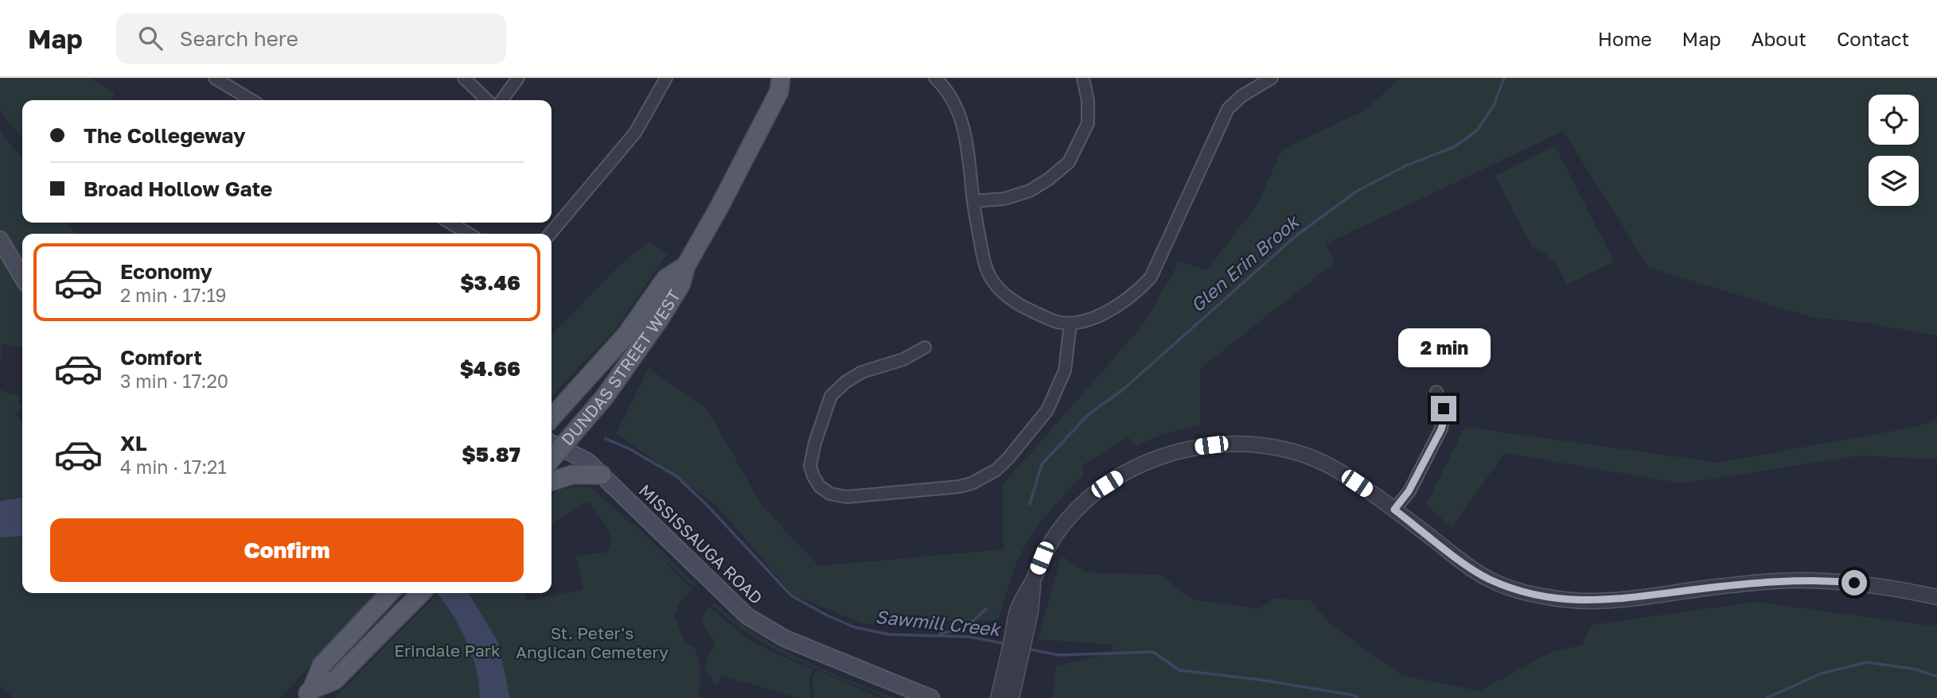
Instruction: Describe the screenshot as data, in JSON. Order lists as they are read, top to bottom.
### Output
{
  "streets": {
    "main road": ["DUNDAS STREET WEST", "MISSISSAUGA ROAD"]
  },
  "crossings": [
    ["DUNDAS STREET WEST", "MISSISSAUGA ROAD"]
  ],
  "water": ["Glen Erin Brook", "Sawmill Creek"],
  "parks": ["St. Peter's Anglican Cemetery", "Erindale Park"],
  "page": {
    "header": "Map",
    "search": "Search here",
    "nav": [
      "Home",
      "Map",
      "About",
      "Contact"
    ],
    "banner": ["The Collegeway", "Broad Hollow Gate"],
    "list": [
      {
        "name": "Economy",
        "note": "2 min · 17:19",
        "value": "$3.46"
      },
      {
        "name": "Comfort",
        "note": "3 min · 17:20",
        "value": "$4.66"
      },
      {
        "name": "XL",
        "note": "4 min · 17:21",
        "value": "$5.87"
      }
    ],
    "bubble": "2 min",
    "buttons": "Confirm"
  }
}
